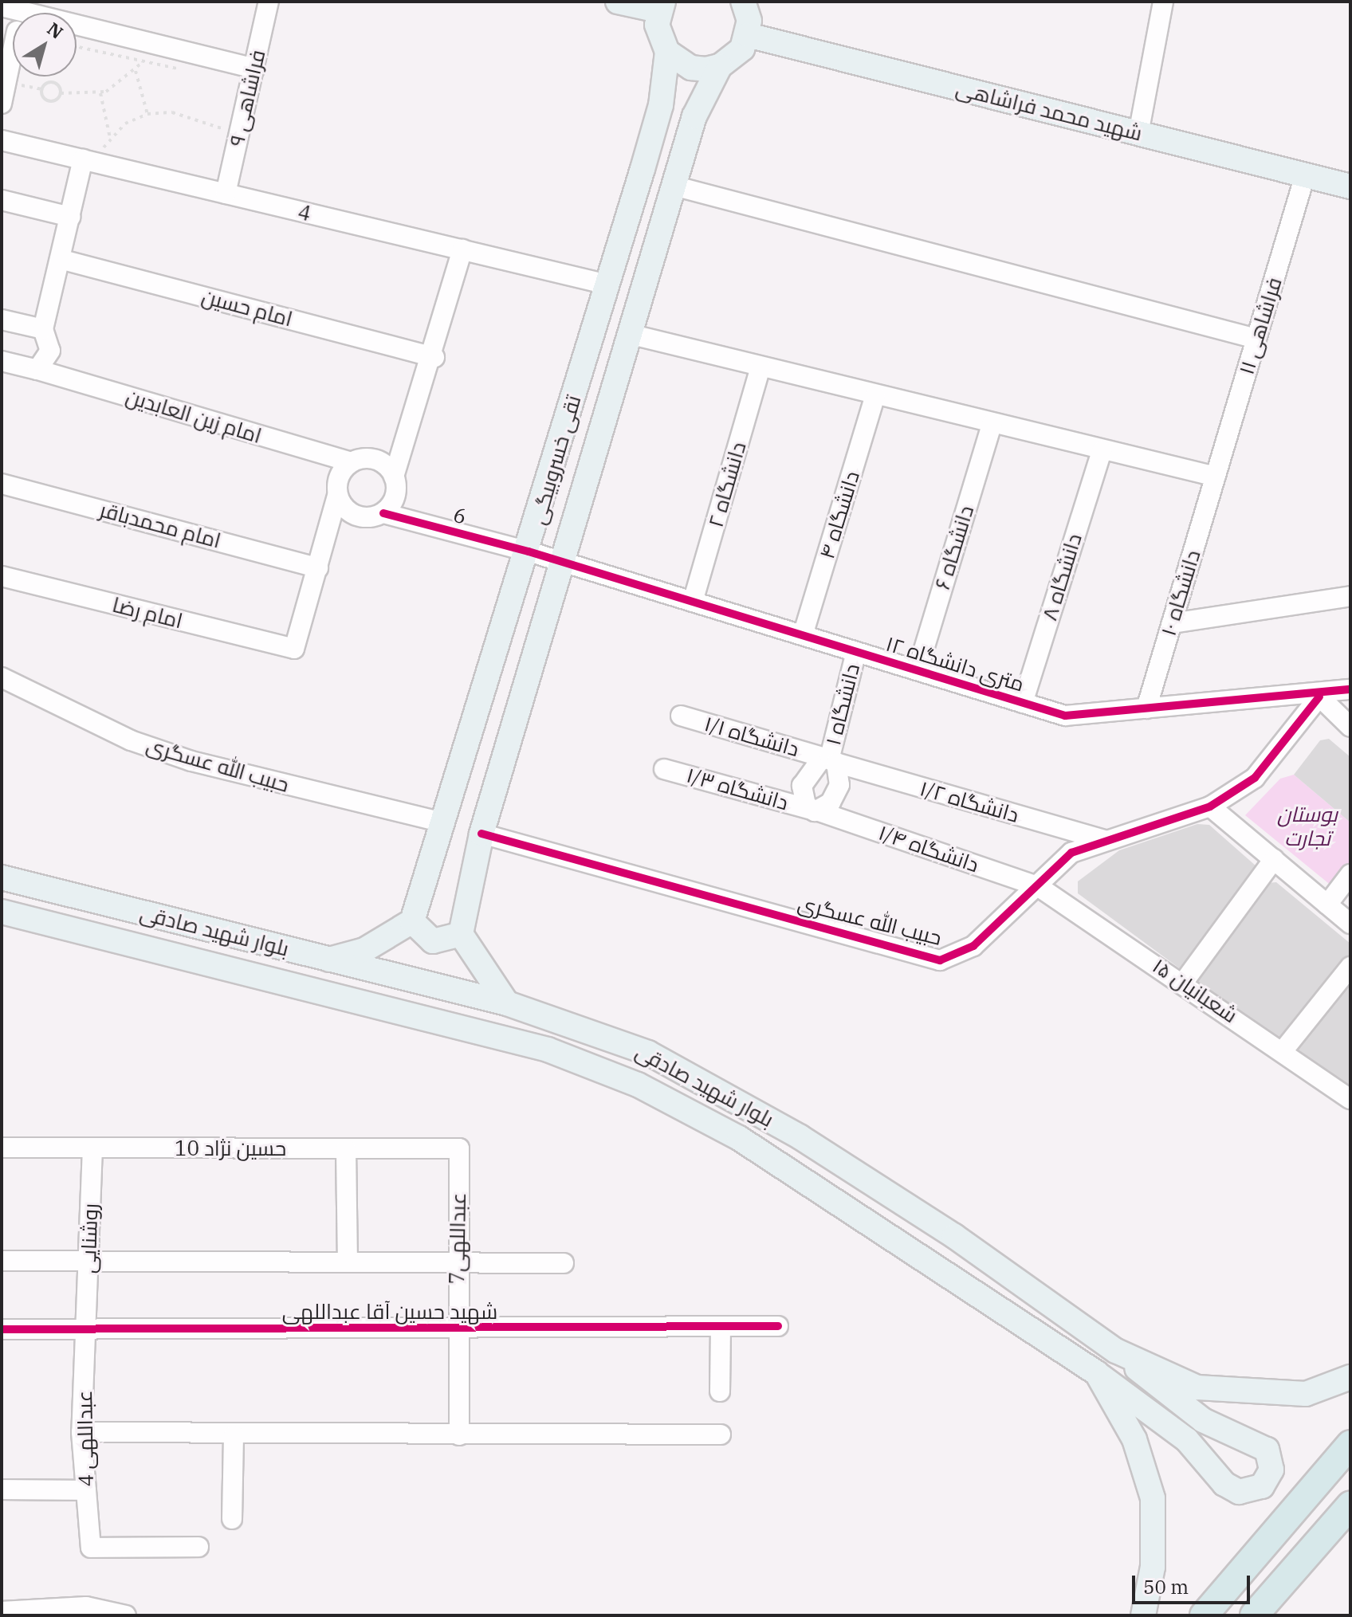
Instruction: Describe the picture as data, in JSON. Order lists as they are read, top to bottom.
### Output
{
  "streets": {
    "main road": ["شهید محمد فراشاهی", "تقی خسروبیگی", "بلوار شهید صادقی"],
    "street": [
      "فراشاهی ۹",
      "4",
      "امام حسین",
      "فراشاهی ۱۱",
      "امام زین العابدین",
      "دانشگاه ۲",
      "دانشگاه ۴",
      "6",
      "امام محمدباقر",
      "دانشگاه ۶",
      "دانشگاه ۸",
      "دانشگاه ۱۰",
      "امام رضا",
      "۱۲ متری دانشگاه",
      "دانشگاه ۱",
      "دانشگاه ۱/۱",
      "حبیب الله عسگری",
      "دانشگاه ۱/۳",
      "دانشگاه ۱/۲",
      "دانشگاه ۱/۴",
      "شعبانیان ۱۵",
      "حسین نژاد 10",
      "روشنایی",
      "عبداللهی7",
      "شهید حسین آقا عبداللهی",
      "عبداللهی 4"
    ]
  },
  "crossings": [
    ["فراشاهی ۹", "4"],
    ["شهید محمد فراشاهی", "فراشاهی ۱۱"],
    ["4", "تقی خسروبیگی"],
    ["فراشاهی ۱۱", "دانشگاه ۱۰"],
    ["امام زین العابدین", "6"],
    ["تقی خسروبیگی", "6"],
    ["تقی خسروبیگی", "۱۲ متری دانشگاه"],
    ["تقی خسروبیگی", "حبیب الله عسگری"],
    ["دانشگاه ۲", "۱۲ متری دانشگاه"],
    ["دانشگاه ۴", "۱۲ متری دانشگاه"],
    ["6", "۱۲ متری دانشگاه"],
    ["امام محمدباقر", "امام رضا"],
    ["دانشگاه ۶", "۱۲ متری دانشگاه"],
    ["دانشگاه ۸", "۱۲ متری دانشگاه"],
    ["دانشگاه ۱۰", "۱۲ متری دانشگاه"],
    ["۱۲ متری دانشگاه", "دانشگاه ۱"],
    ["۱۲ متری دانشگاه", "حبیب الله عسگری"],
    ["دانشگاه ۱", "دانشگاه ۱/۱"],
    ["دانشگاه ۱", "دانشگاه ۱/۲"],
    ["دانشگاه ۱/۱", "دانشگاه ۱/۲"],
    ["حبیب الله عسگری", "دانشگاه ۱/۲"],
    ["حبیب الله عسگری", "دانشگاه ۱/۴"],
    ["حبیب الله عسگری", "شعبانیان ۱۵"],
    ["دانشگاه ۱/۳", "دانشگاه ۱/۴"],
    ["دانشگاه ۱/۴", "شعبانیان ۱۵"],
    ["حسین نژاد 10", "روشنایی"],
    ["حسین نژاد 10", "عبداللهی7"],
    ["روشنایی", "شهید حسین آقا عبداللهی"],
    ["روشنایی", "عبداللهی 4"],
    ["عبداللهی7", "شهید حسین آقا عبداللهی"],
    ["شهید حسین آقا عبداللهی", "عبداللهی 4"]
  ],
  "parks": ["بوستان تجارت"],
  "scale_bar": "50 m",
  "north": "top right"
}
